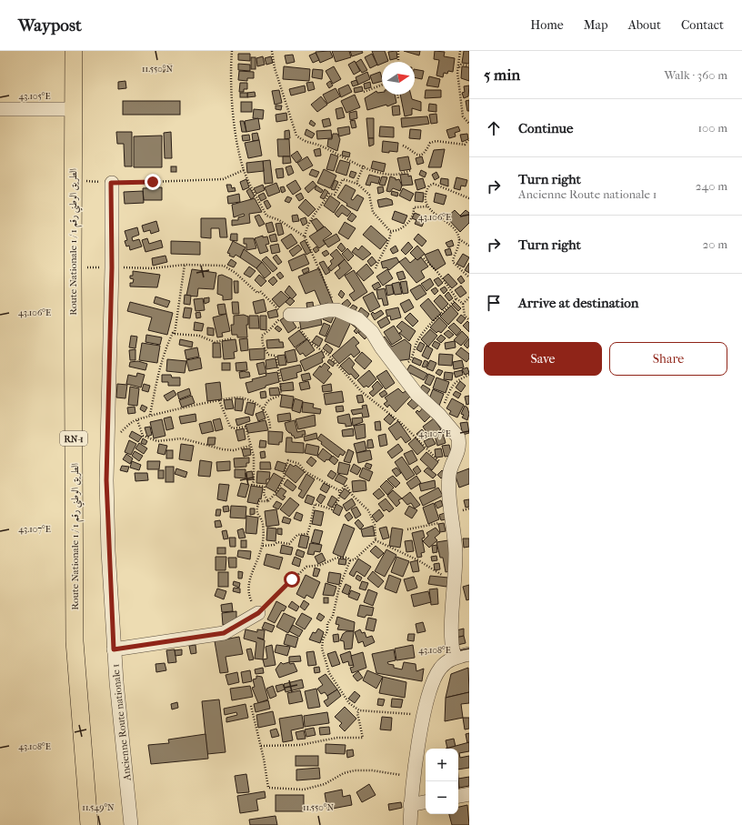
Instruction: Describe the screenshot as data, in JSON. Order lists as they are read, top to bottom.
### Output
{
  "streets": {
    "main road": ["Route Nationale 1 / الطريق الوطني رقم 1", "RN-1"],
    "street": ["Ancienne Route nationale 1"]
  },
  "north": "right",
  "page": {
    "header": "Waypost",
    "nav": [
      "Home",
      "Map",
      "About",
      "Contact"
    ],
    "heading": ["5 min", "Walk · 360 m"],
    "list": [
      ["Continue", "100 m"],
      ["Turn right", "Ancienne Route nationale 1", "240 m"],
      ["Turn right", "20 m"],
      "Arrive at destination"
    ],
    "buttons": ["Save", "Share"],
    "map_buttons": ["+", "−"]
  },
  "coordinates": [
    "11.550°N",
    "43.105°E",
    "43.106°E",
    "43.107°E",
    "43.108°E",
    "11.549°N"
  ]
}
